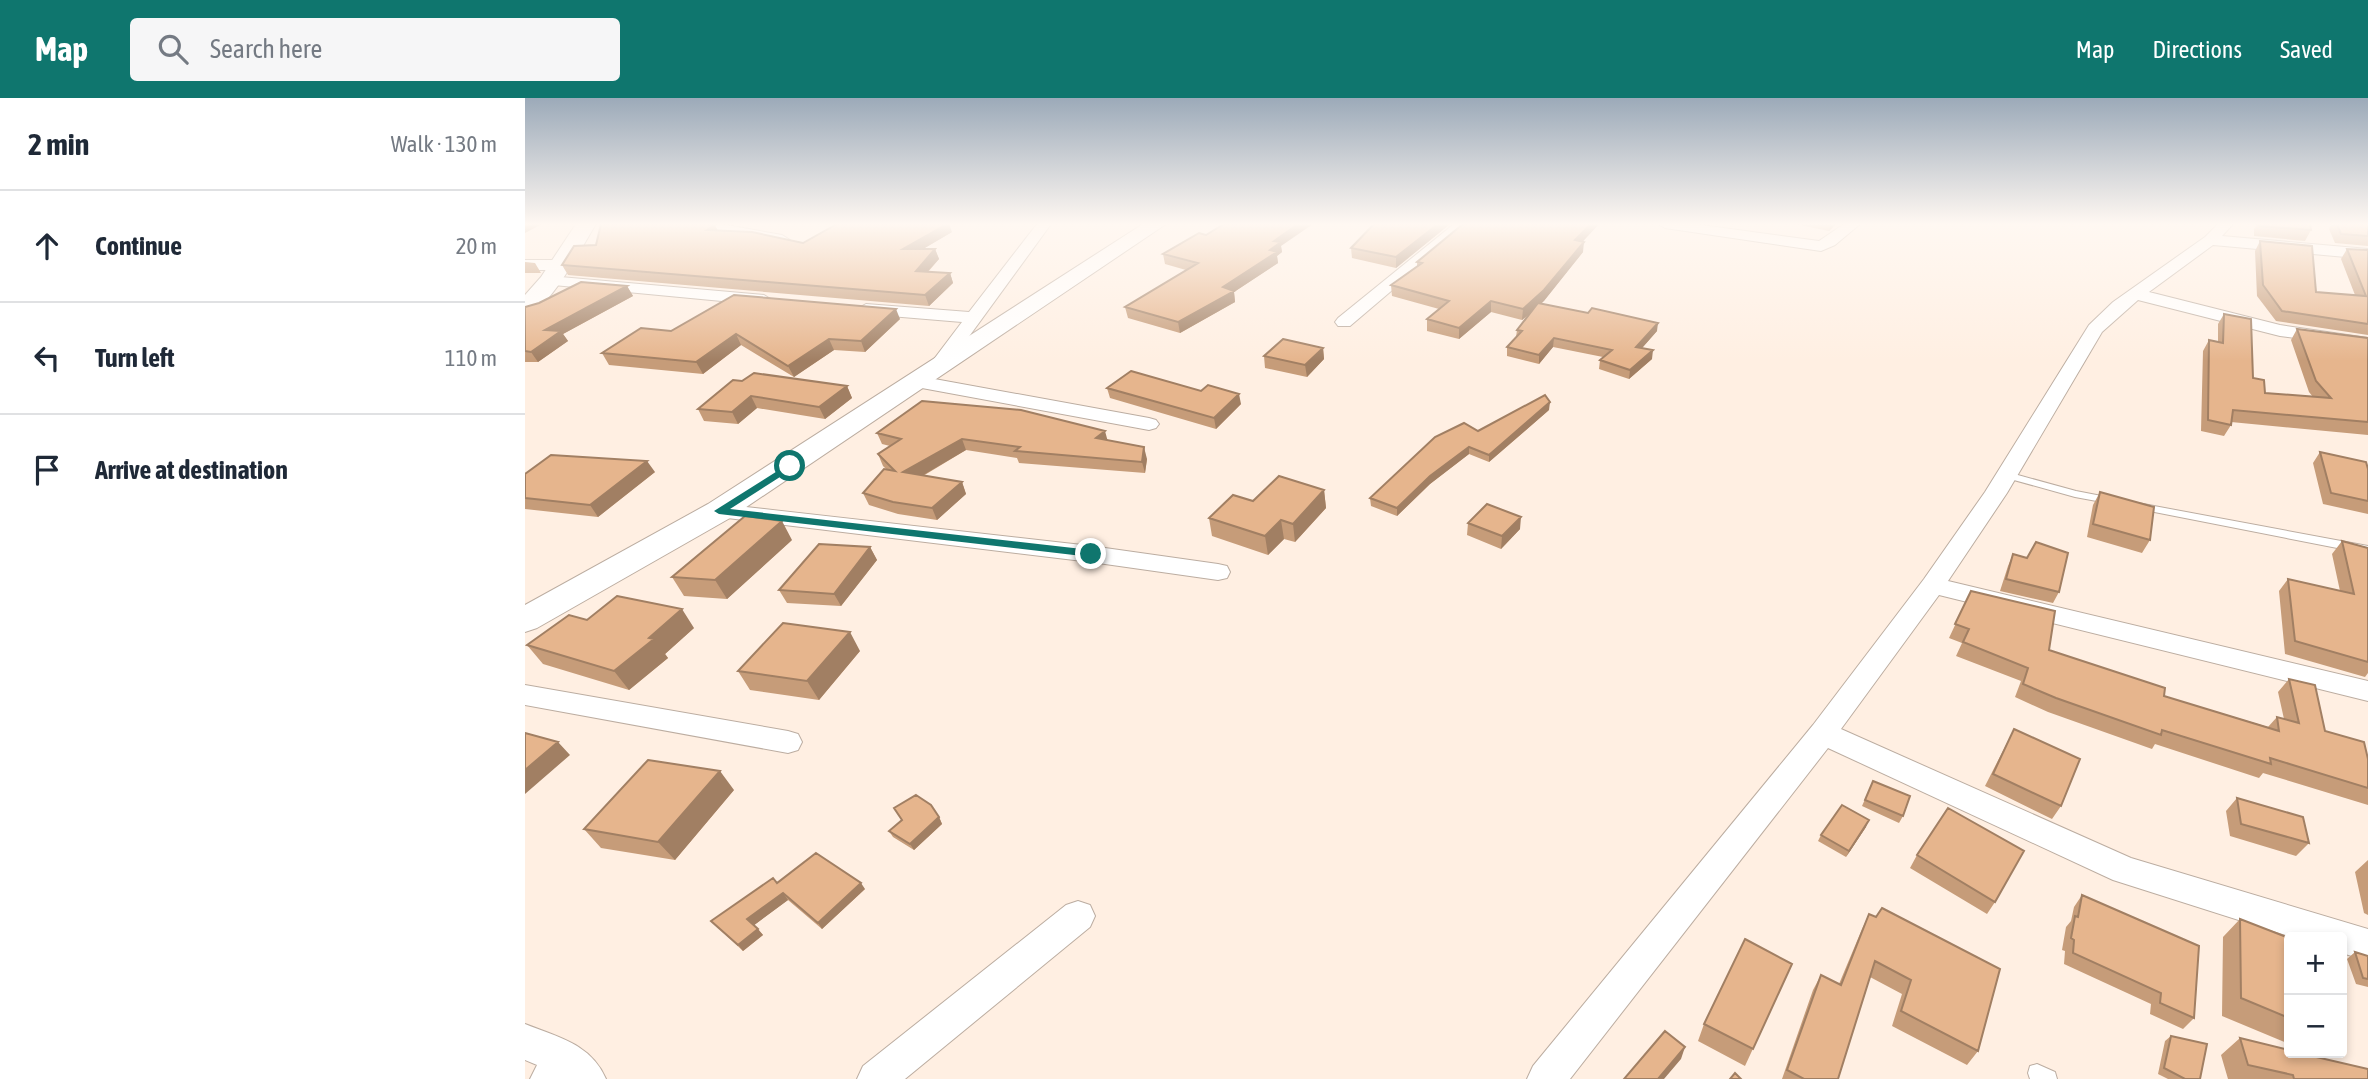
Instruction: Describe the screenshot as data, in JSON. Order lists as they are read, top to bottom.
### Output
{
  "page": {
    "header": "Map",
    "search": "Search here",
    "nav": ["Map", "Directions", "Saved"],
    "heading": ["2 min", "Walk · 130 m"],
    "list": [
      ["Continue", "20 m"],
      ["Turn left", "110 m"],
      "Arrive at destination"
    ],
    "map_buttons": ["+", "−"]
  }
}
